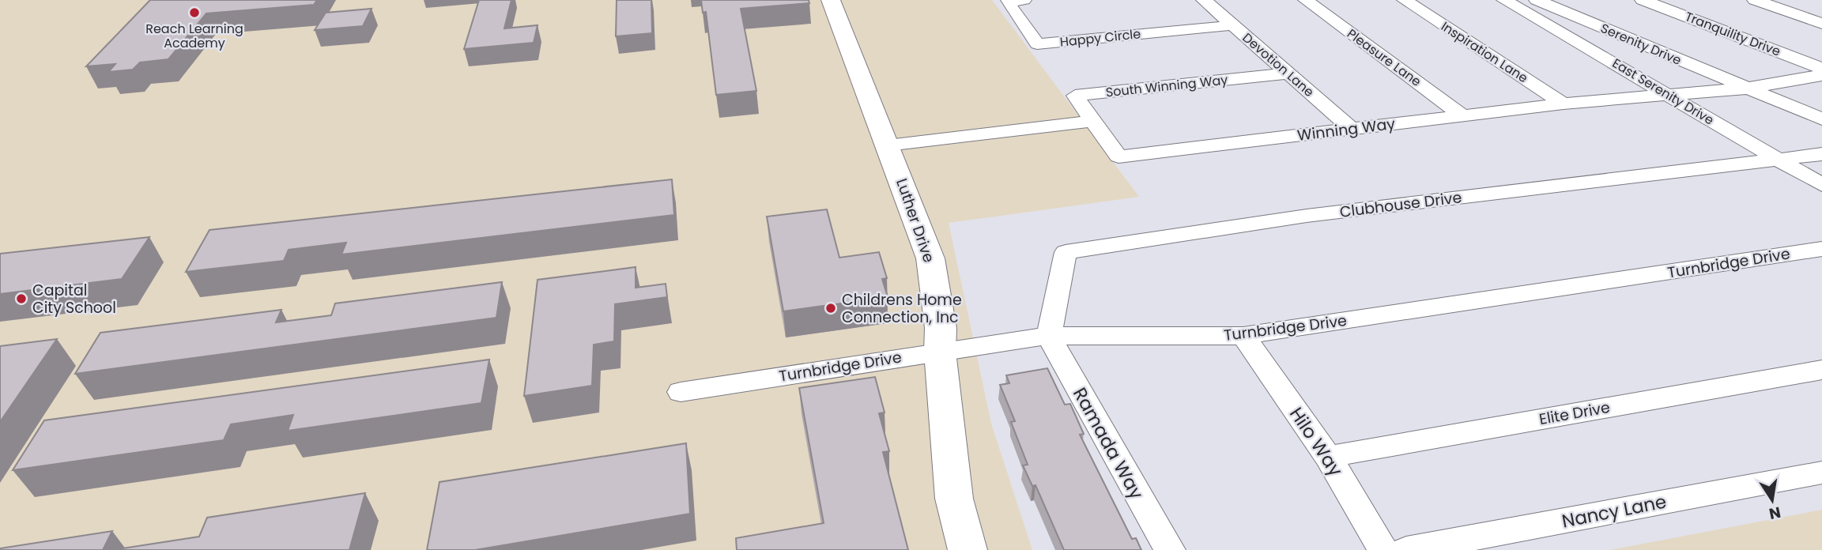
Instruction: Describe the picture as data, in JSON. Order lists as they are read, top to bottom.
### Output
{
  "streets": {
    "street": [
      "Tranquility Drive",
      "Happy Circle",
      "Serenity Drive",
      "Inspiration Lane",
      "Pleasure Lane",
      "Devotion Lane",
      "South Winning Way",
      "East Serenity Drive",
      "Winning Way",
      "Clubhouse Drive",
      "Luther Drive",
      "Turnbridge Drive",
      "Elite Drive",
      "Hilo Way",
      "Ramada Way",
      "Nancy Lane"
    ]
  },
  "crossings": [
    ["Happy Circle", "Devotion Lane"],
    ["Serenity Drive", "Winning Way"],
    ["Inspiration Lane", "Winning Way"],
    ["Pleasure Lane", "Winning Way"],
    ["Devotion Lane", "South Winning Way"],
    ["Devotion Lane", "Winning Way"],
    ["South Winning Way", "Winning Way"],
    ["East Serenity Drive", "Winning Way"],
    ["East Serenity Drive", "Clubhouse Drive"],
    ["Clubhouse Drive", "Turnbridge Drive"],
    ["Clubhouse Drive", "Ramada Way"],
    ["Luther Drive", "Turnbridge Drive"],
    ["Turnbridge Drive", "Hilo Way"],
    ["Turnbridge Drive", "Ramada Way"],
    ["Elite Drive", "Hilo Way"]
  ],
  "places": ["Reach Learning Academy", "Capital City School", "Childrens Home Connection, Inc"],
  "north": "bottom"
}
